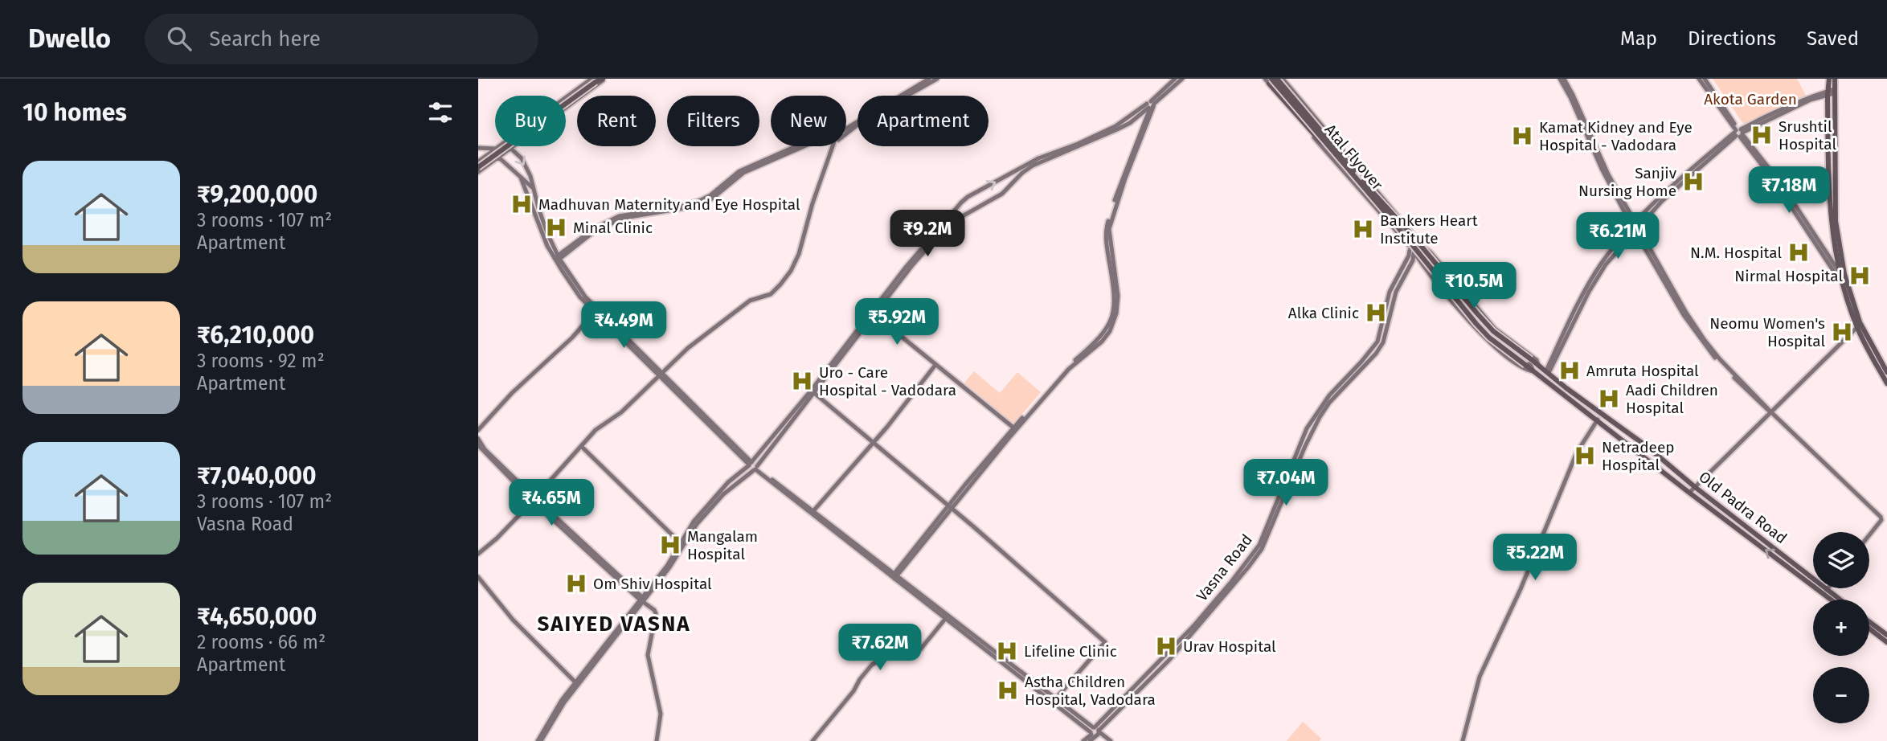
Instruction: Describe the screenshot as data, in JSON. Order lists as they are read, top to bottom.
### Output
{
  "streets": {
    "main road": ["Atal Flyover", "Old Padra Road"],
    "street": ["Vasna Road"]
  },
  "crossings": [
    ["Atal Flyover", "Old Padra Road"]
  ],
  "districts": ["SAIYED VASNA"],
  "parks": ["Akota Garden"],
  "places": {
    "hospital": [
      "Srushtil Hospital",
      "Kamat Kidney and Eye Hospital - Vadodara",
      "Sanjiv Nursing Home",
      "Madhuvan Maternity and Eye Hospital",
      "Minal Clinic",
      "Bankers Heart Institute",
      "N.M. Hospital",
      "Nirmal Hospital",
      "Alka Clinic",
      "Neomu Women's Hospital",
      "Amruta Hospital",
      "Uro - Care Hospital - Vadodara",
      "Aadi Children Hospital",
      "Netradeep Hospital",
      "Mangalam Hospital",
      "Om Shiv Hospital",
      "Urav Hospital",
      "Lifeline Clinic",
      "Astha Children Hospital, Vadodara"
    ]
  },
  "page": {
    "header": "Dwello",
    "search": "Search here",
    "nav": ["Map", "Directions", "Saved"],
    "heading": "10 homes",
    "chip": [
      "Buy",
      "Rent",
      "Filters",
      "New",
      "Apartment"
    ],
    "list": [
      {
        "name": "₹9,200,000",
        "note": "3 rooms · 107 m² · Apartment"
      },
      {
        "name": "₹6,210,000",
        "note": "3 rooms · 92 m² · Apartment"
      },
      {
        "name": "₹7,040,000",
        "note": "3 rooms · 107 m² · Vasna Road"
      },
      {
        "name": "₹4,650,000",
        "note": "2 rooms · 66 m² · Apartment"
      }
    ],
    "price": [
      "₹7.18M",
      "₹9.2M",
      "₹6.21M",
      "₹10.5M",
      "₹5.92M",
      "₹4.49M",
      "₹7.04M",
      "₹4.65M",
      "₹5.22M",
      "₹7.62M"
    ],
    "map_buttons": ["+", "−"]
  }
}
